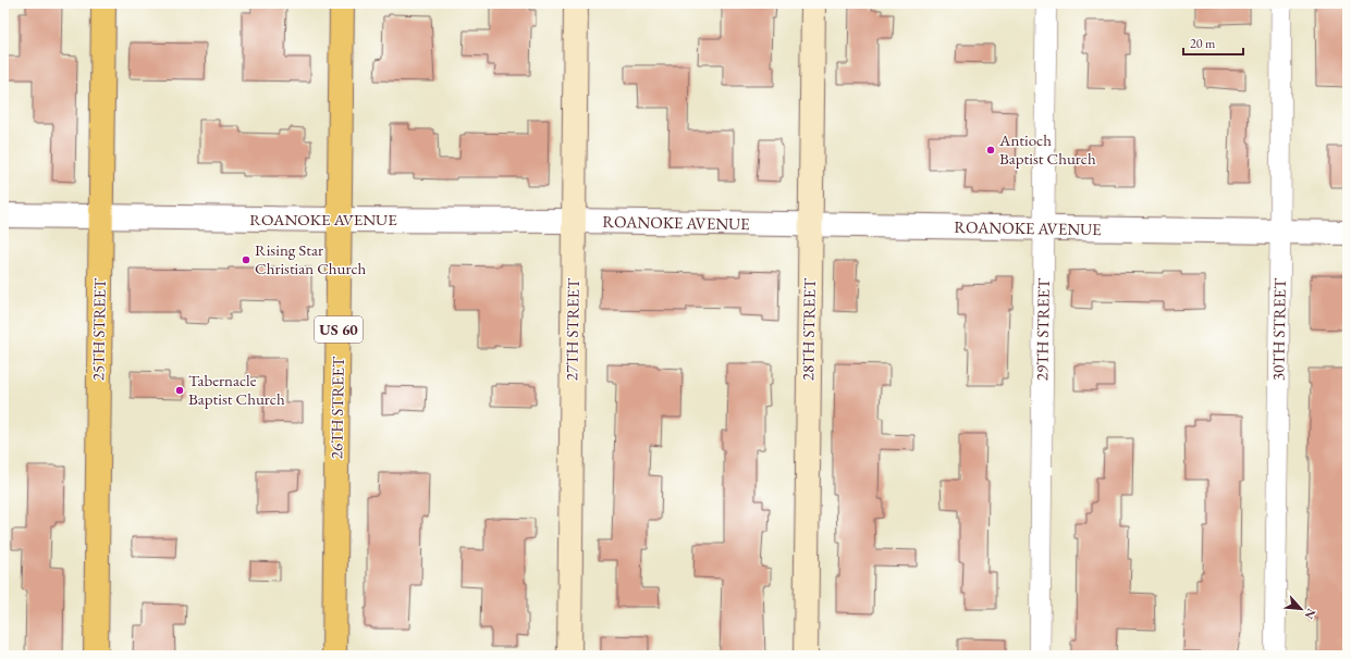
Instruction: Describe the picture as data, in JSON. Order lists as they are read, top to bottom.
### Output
{
  "streets": {
    "main road": [
      "25TH STREET",
      "US 60",
      "27TH STREET",
      "28TH STREET",
      "26TH STREET"
    ],
    "street": ["ROANOKE AVENUE", "29TH STREET", "30TH STREET"]
  },
  "crossings": [
    ["ROANOKE AVENUE", "25TH STREET"],
    ["ROANOKE AVENUE", "27TH STREET"],
    ["ROANOKE AVENUE", "28TH STREET"],
    ["ROANOKE AVENUE", "29TH STREET"],
    ["ROANOKE AVENUE", "30TH STREET"],
    ["ROANOKE AVENUE", "26TH STREET"]
  ],
  "places": ["Antioch Baptist Church", "Rising Star Christian Church", "Tabernacle Baptist Church"],
  "scale_bar": "20 m",
  "north": "bottom right"
}
